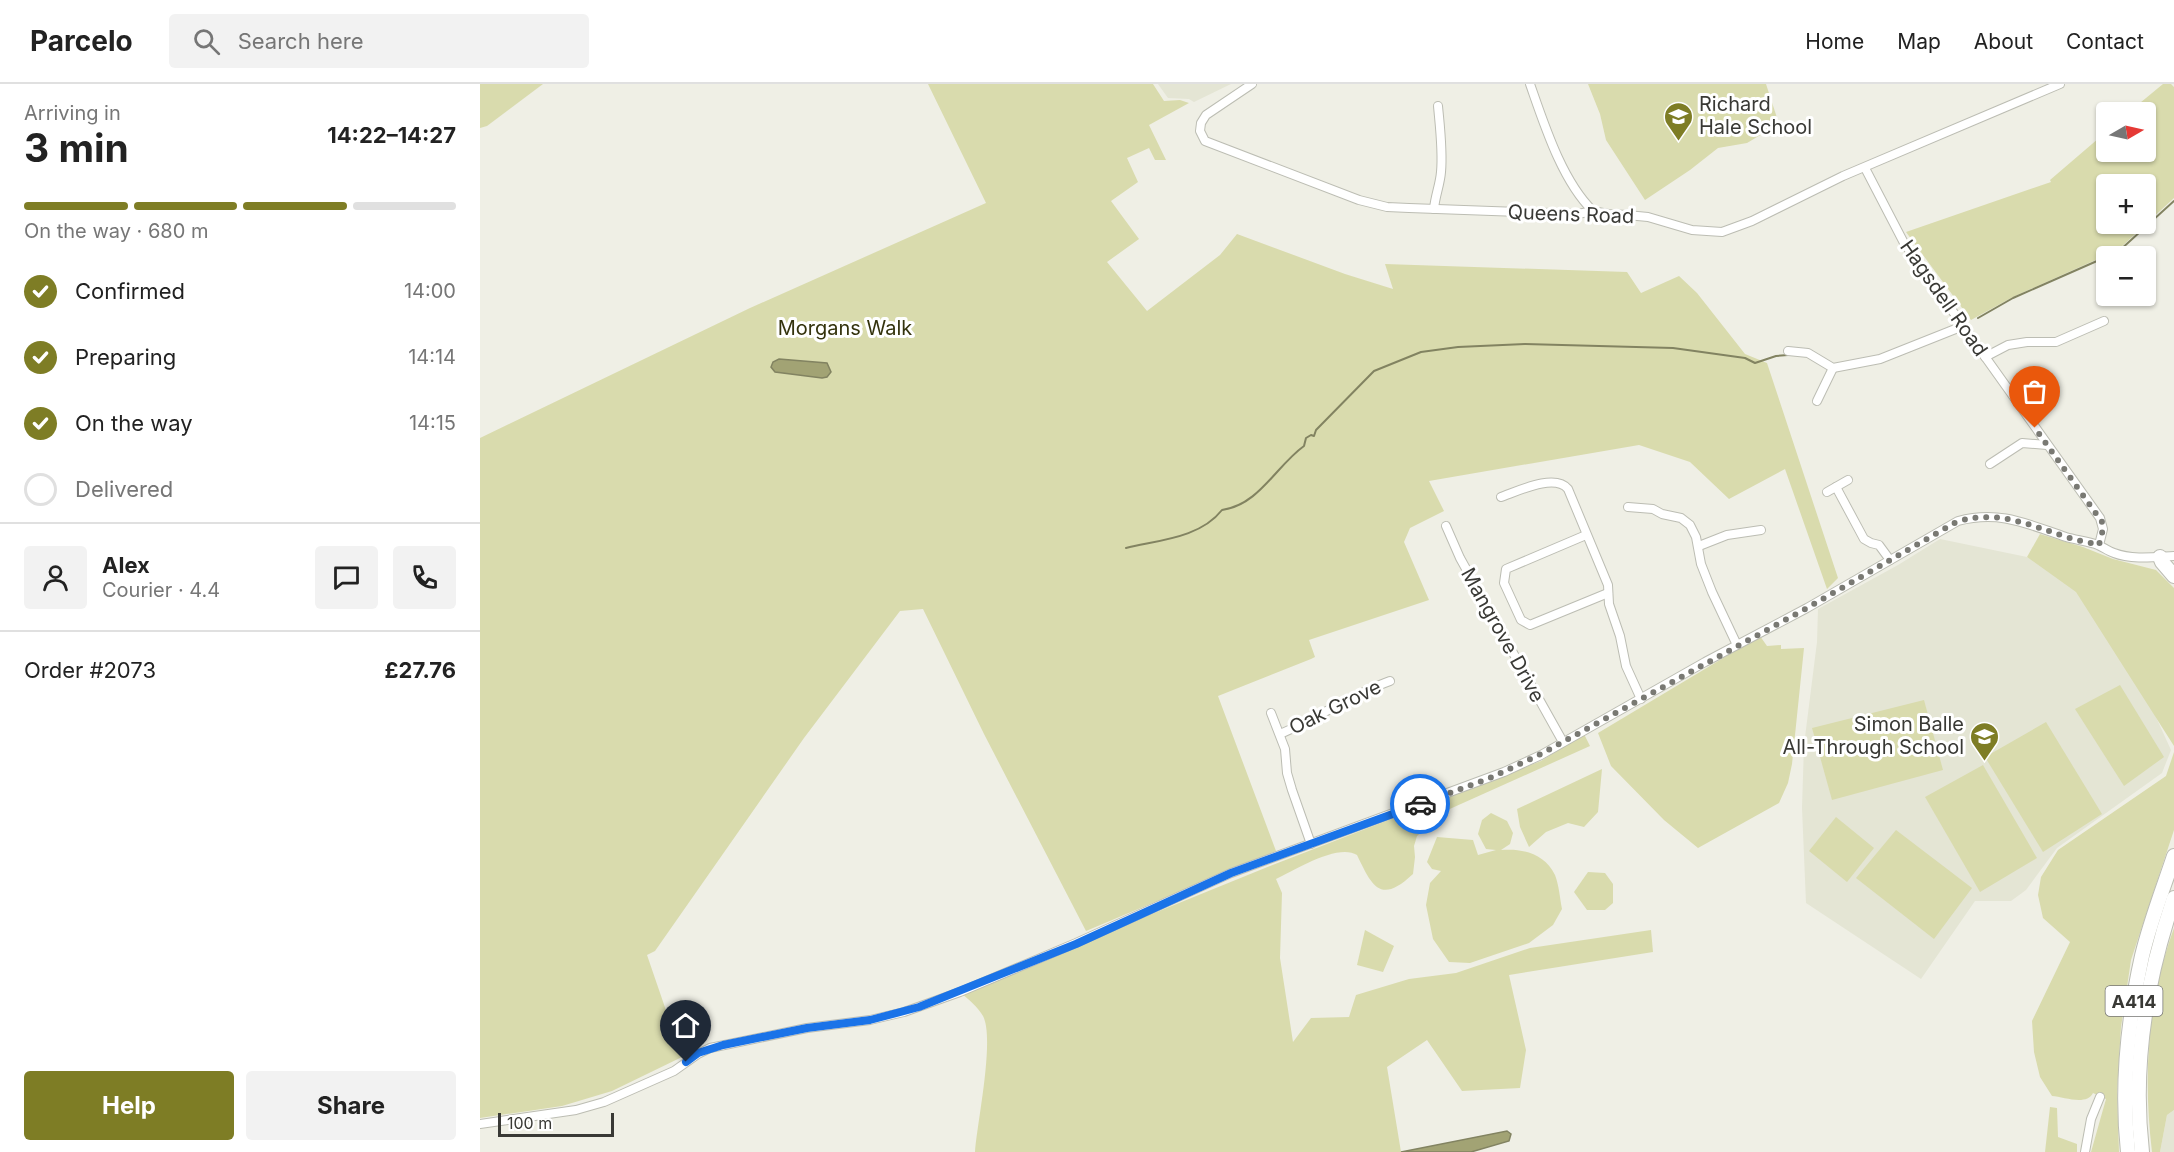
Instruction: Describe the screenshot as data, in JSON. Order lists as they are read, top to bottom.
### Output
{
  "streets": {
    "highway": ["A414"],
    "street": [
      "Queens Road",
      "Hagsdell Road",
      "Mangrove Drive",
      "Oak Grove"
    ]
  },
  "crossings": [
    ["Queens Road", "Hagsdell Road"]
  ],
  "parks": ["Morgans Walk"],
  "places": {
    "school or university": ["Richard Hale School", "Simon Balle All-Through School"]
  },
  "scale_bar": "100 m",
  "north": "right",
  "page": {
    "header": "Parcelo",
    "search": "Search here",
    "nav": [
      "Home",
      "Map",
      "About",
      "Contact"
    ],
    "heading": ["3 min", "Arriving in", "14:22–14:27"],
    "panel": [
      "Alex",
      "Courier · 4.4",
      "Order #2073",
      "£27.76"
    ],
    "map_buttons": ["+", "−"],
    "bar": "On the way · 680 m",
    "list": [
      ["Confirmed", "14:00"],
      ["Preparing", "14:14"],
      ["On the way", "14:15"],
      "Delivered"
    ],
    "buttons": ["Help", "Share"],
    "scale": "100 m"
  }
}
